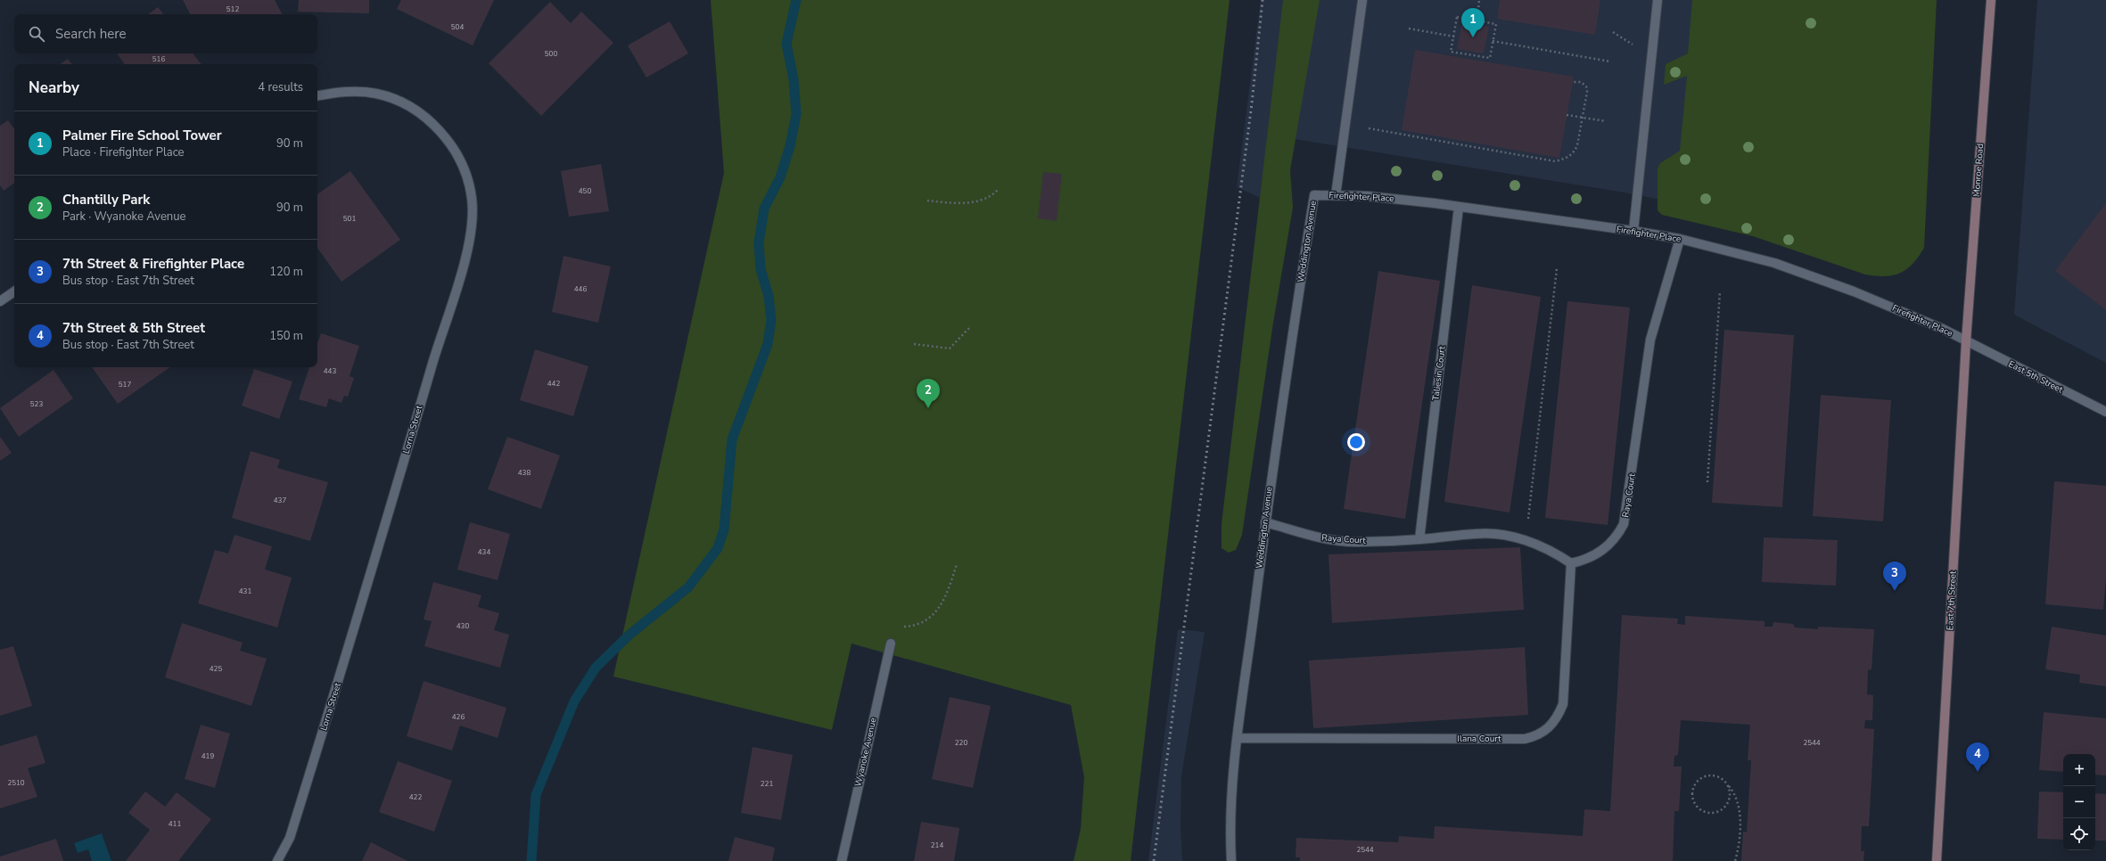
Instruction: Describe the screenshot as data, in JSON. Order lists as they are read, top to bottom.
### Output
{
  "streets": {
    "main road": ["Monroe Road", "East 7th Street"],
    "street": [
      "Firefighter Place",
      "Weddington Avenue",
      "Taliesin Court",
      "East 5th Street",
      "Lorna Street",
      "Raya Court",
      "Ilana Court",
      "Wyanoke Avenue"
    ]
  },
  "crossings": [
    ["Monroe Road", "Firefighter Place"],
    ["Monroe Road", "East 5th Street"],
    ["Monroe Road", "East 7th Street"],
    ["Firefighter Place", "Weddington Avenue"],
    ["Firefighter Place", "Taliesin Court"],
    ["Firefighter Place", "East 5th Street"],
    ["Firefighter Place", "Raya Court"],
    ["Firefighter Place", "East 7th Street"],
    ["Weddington Avenue", "Raya Court"],
    ["Weddington Avenue", "Ilana Court"],
    ["Taliesin Court", "Raya Court"],
    ["East 5th Street", "East 7th Street"],
    ["Raya Court", "Ilana Court"]
  ],
  "house_numbers": [
    "512",
    "504",
    "500",
    "516",
    "450",
    "501",
    "446",
    "443",
    "442",
    "517",
    "523",
    "438",
    "437",
    "434",
    "431",
    "430",
    "425",
    "426",
    "220",
    "2544",
    "419",
    "2510",
    "221",
    "422",
    "411",
    "214",
    "2544"
  ],
  "page": {
    "pins": [
      "1",
      "2",
      "3",
      "4"
    ],
    "search": "Search here",
    "heading": ["Nearby", "4 results"],
    "list": [
      {
        "mark": "1",
        "name": "Palmer Fire School Tower",
        "note": "Place · Firefighter Place",
        "value": "90 m"
      },
      {
        "mark": "2",
        "name": "Chantilly Park",
        "note": "Park · Wyanoke Avenue",
        "value": "90 m"
      },
      {
        "mark": "3",
        "name": "7th Street & Firefighter Place",
        "note": "Bus stop · East 7th Street",
        "value": "120 m"
      },
      {
        "mark": "4",
        "name": "7th Street & 5th Street",
        "note": "Bus stop · East 7th Street",
        "value": "150 m"
      }
    ],
    "map_buttons": ["+", "−"]
  }
}
